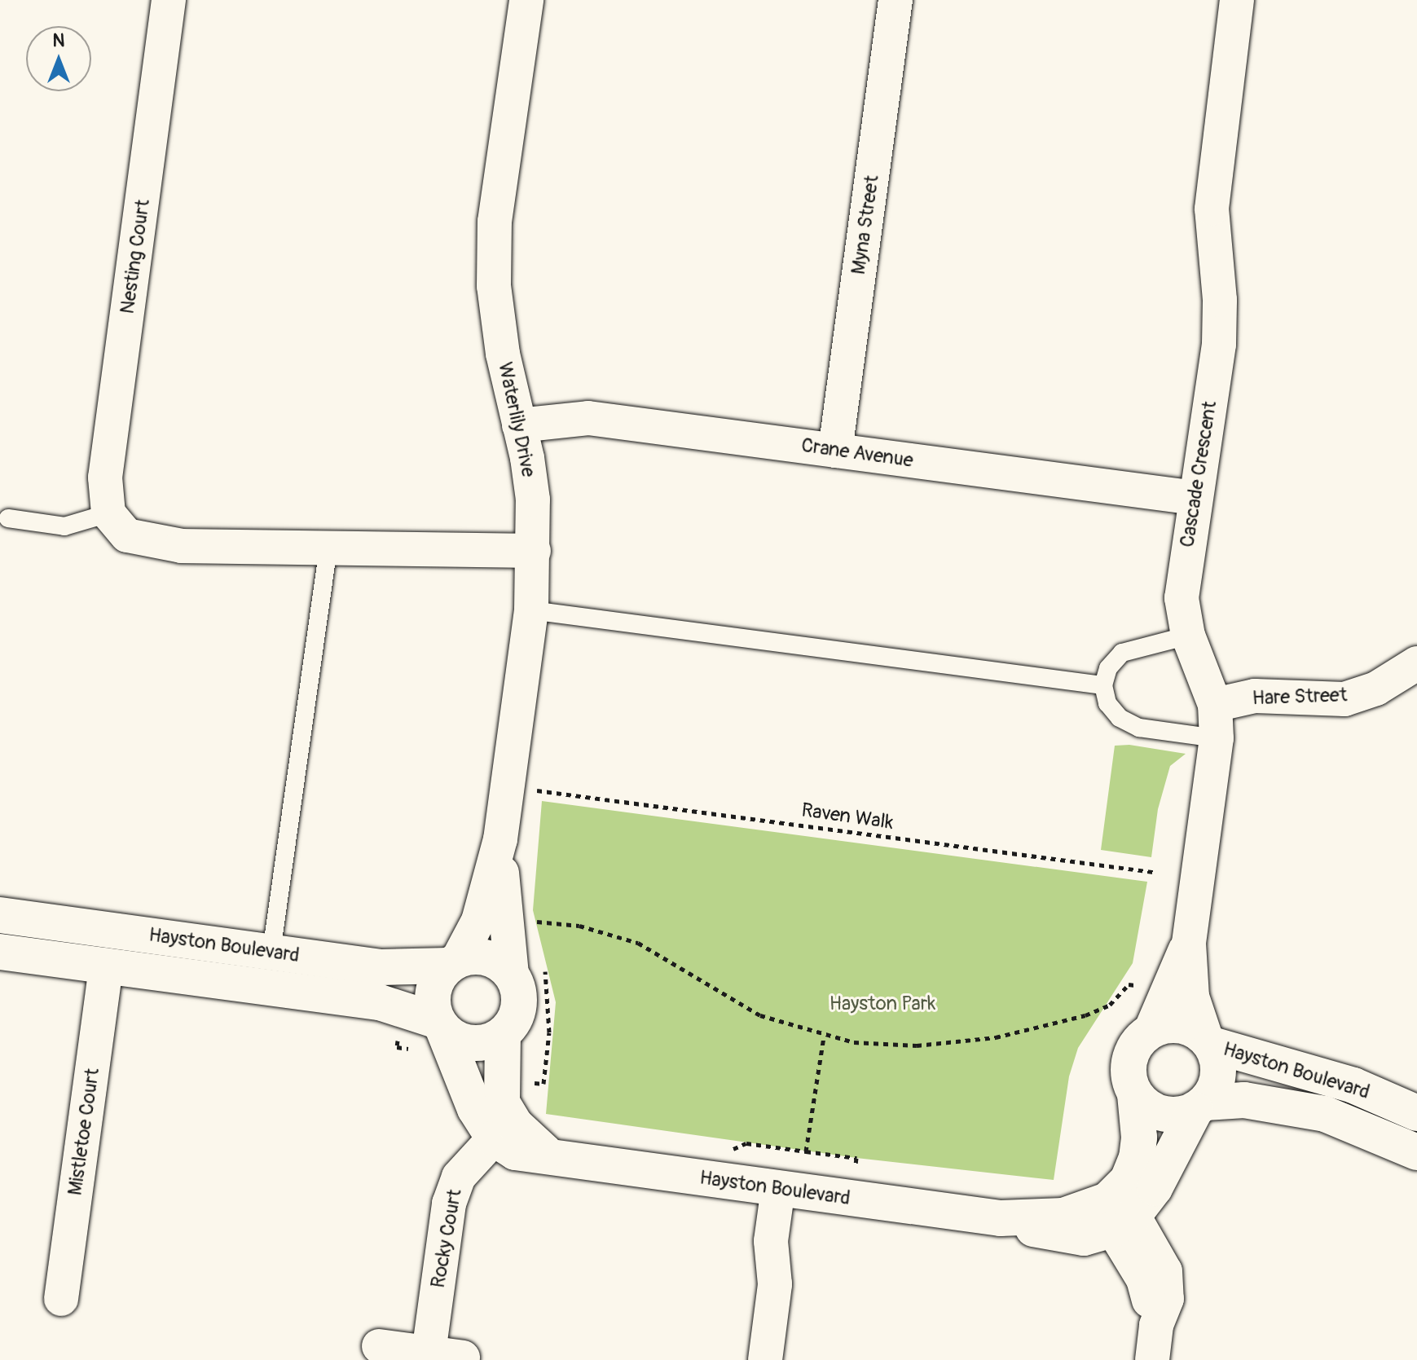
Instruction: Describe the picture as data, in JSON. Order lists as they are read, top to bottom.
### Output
{
  "streets": {
    "street": [
      "Myna Street",
      "Nesting Court",
      "Waterlily Drive",
      "Crane Avenue",
      "Cascade Crescent",
      "Hare Street",
      "Hayston Boulevard",
      "Mistletoe Court",
      "Rocky Court"
    ],
    "path": ["Raven Walk"]
  },
  "crossings": [
    ["Myna Street", "Crane Avenue"],
    ["Waterlily Drive", "Crane Avenue"],
    ["Waterlily Drive", "Hayston Boulevard"],
    ["Crane Avenue", "Cascade Crescent"],
    ["Cascade Crescent", "Hare Street"],
    ["Cascade Crescent", "Hayston Boulevard"],
    ["Hayston Boulevard", "Mistletoe Court"],
    ["Hayston Boulevard", "Rocky Court"]
  ],
  "parks": ["Hayston Park"],
  "north": "top"
}
